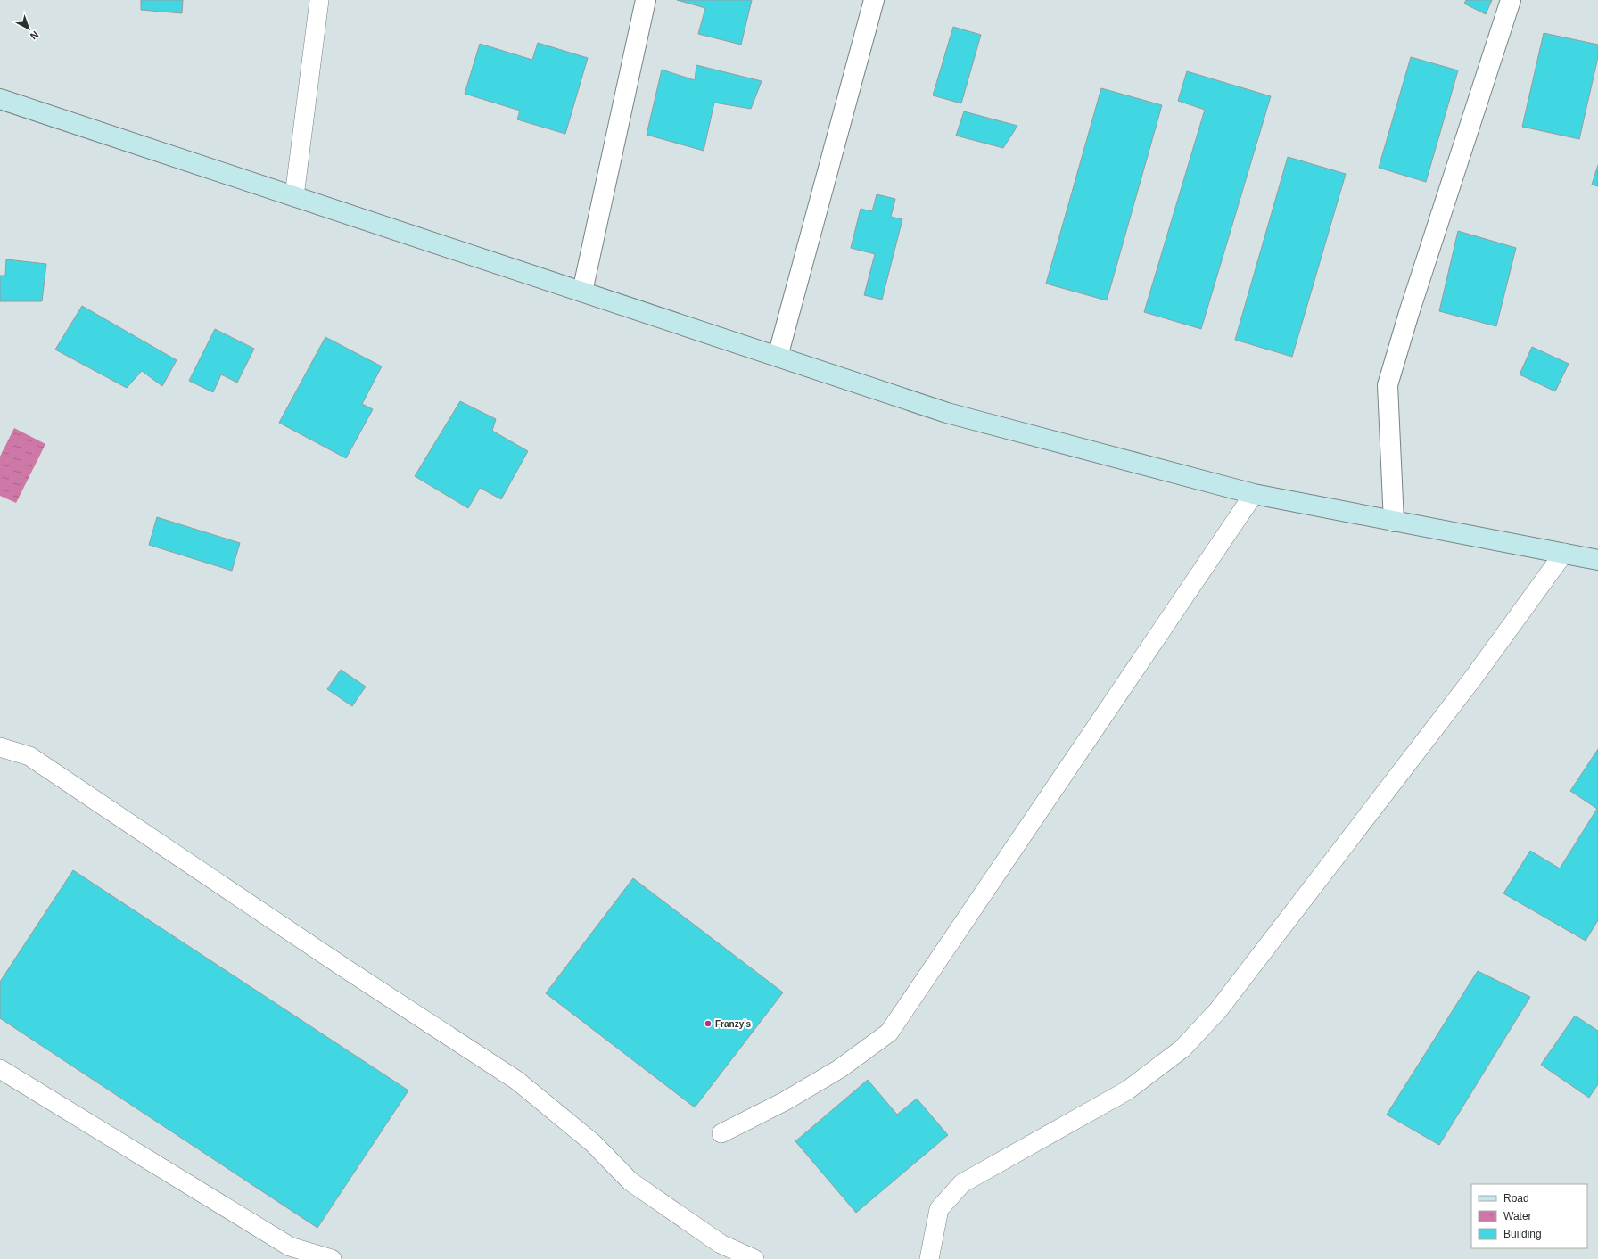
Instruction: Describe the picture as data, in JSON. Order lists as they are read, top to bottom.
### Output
{
  "places": ["Franzy's"],
  "legend": ["Road", "Water", "Building"],
  "north": "bottom right"
}
